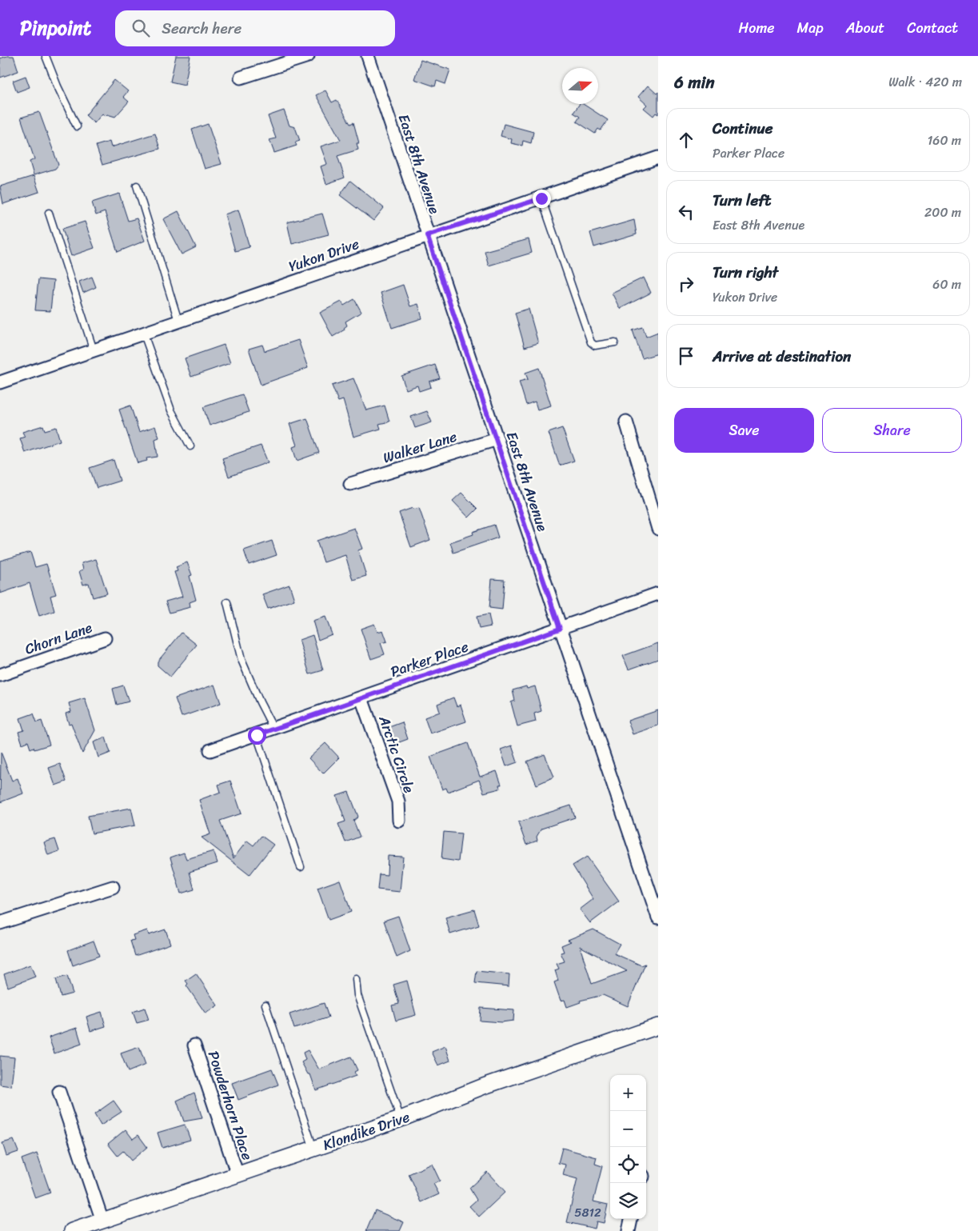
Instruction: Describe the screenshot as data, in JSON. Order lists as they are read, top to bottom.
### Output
{
  "streets": {
    "street": [
      "East 8th Avenue",
      "Yukon Drive",
      "Walker Lane",
      "Chorn Lane",
      "Parker Place",
      "Arctic Circle",
      "Powderhorn Place",
      "Klondike Drive"
    ]
  },
  "crossings": [
    ["East 8th Avenue", "Yukon Drive"],
    ["East 8th Avenue", "Walker Lane"],
    ["East 8th Avenue", "Parker Place"],
    ["Parker Place", "Arctic Circle"],
    ["Powderhorn Place", "Klondike Drive"]
  ],
  "house_numbers": ["5812"],
  "north": "right",
  "page": {
    "header": "Pinpoint",
    "search": "Search here",
    "nav": [
      "Home",
      "Map",
      "About",
      "Contact"
    ],
    "heading": ["6 min", "Walk · 420 m"],
    "list": [
      ["Continue", "Parker Place", "160 m"],
      ["Turn left", "East 8th Avenue", "200 m"],
      ["Turn right", "Yukon Drive", "60 m"],
      "Arrive at destination"
    ],
    "buttons": ["Save", "Share"],
    "map_buttons": ["+", "−"]
  }
}
